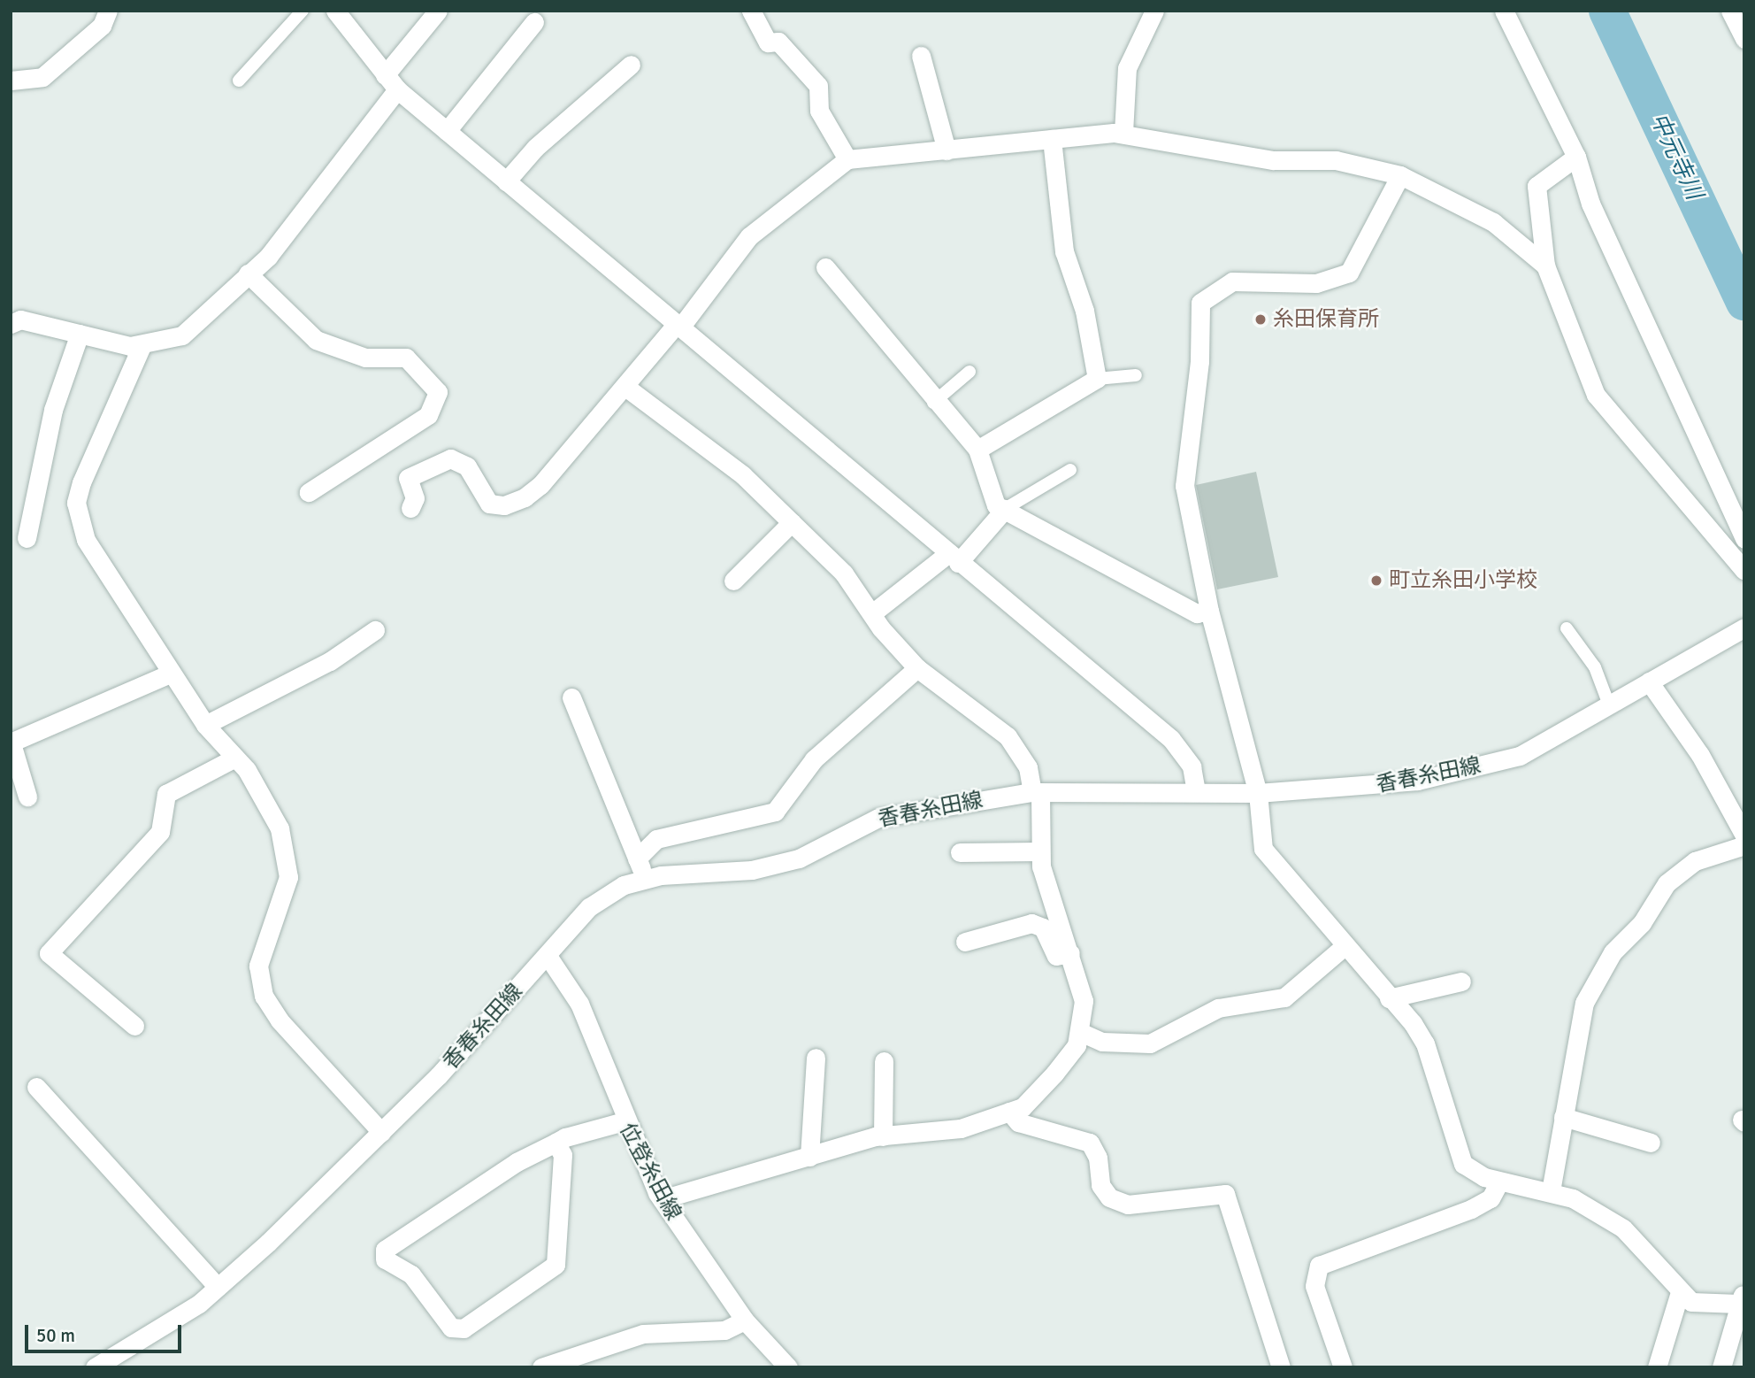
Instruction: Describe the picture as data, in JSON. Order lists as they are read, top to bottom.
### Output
{
  "streets": {
    "street": ["香春糸田線", "位登糸田線"]
  },
  "crossings": [
    ["香春糸田線", "位登糸田線"]
  ],
  "water": ["中元寺川"],
  "places": ["糸田保育所", "町立糸田小学校"],
  "scale_bar": "50 m"
}
